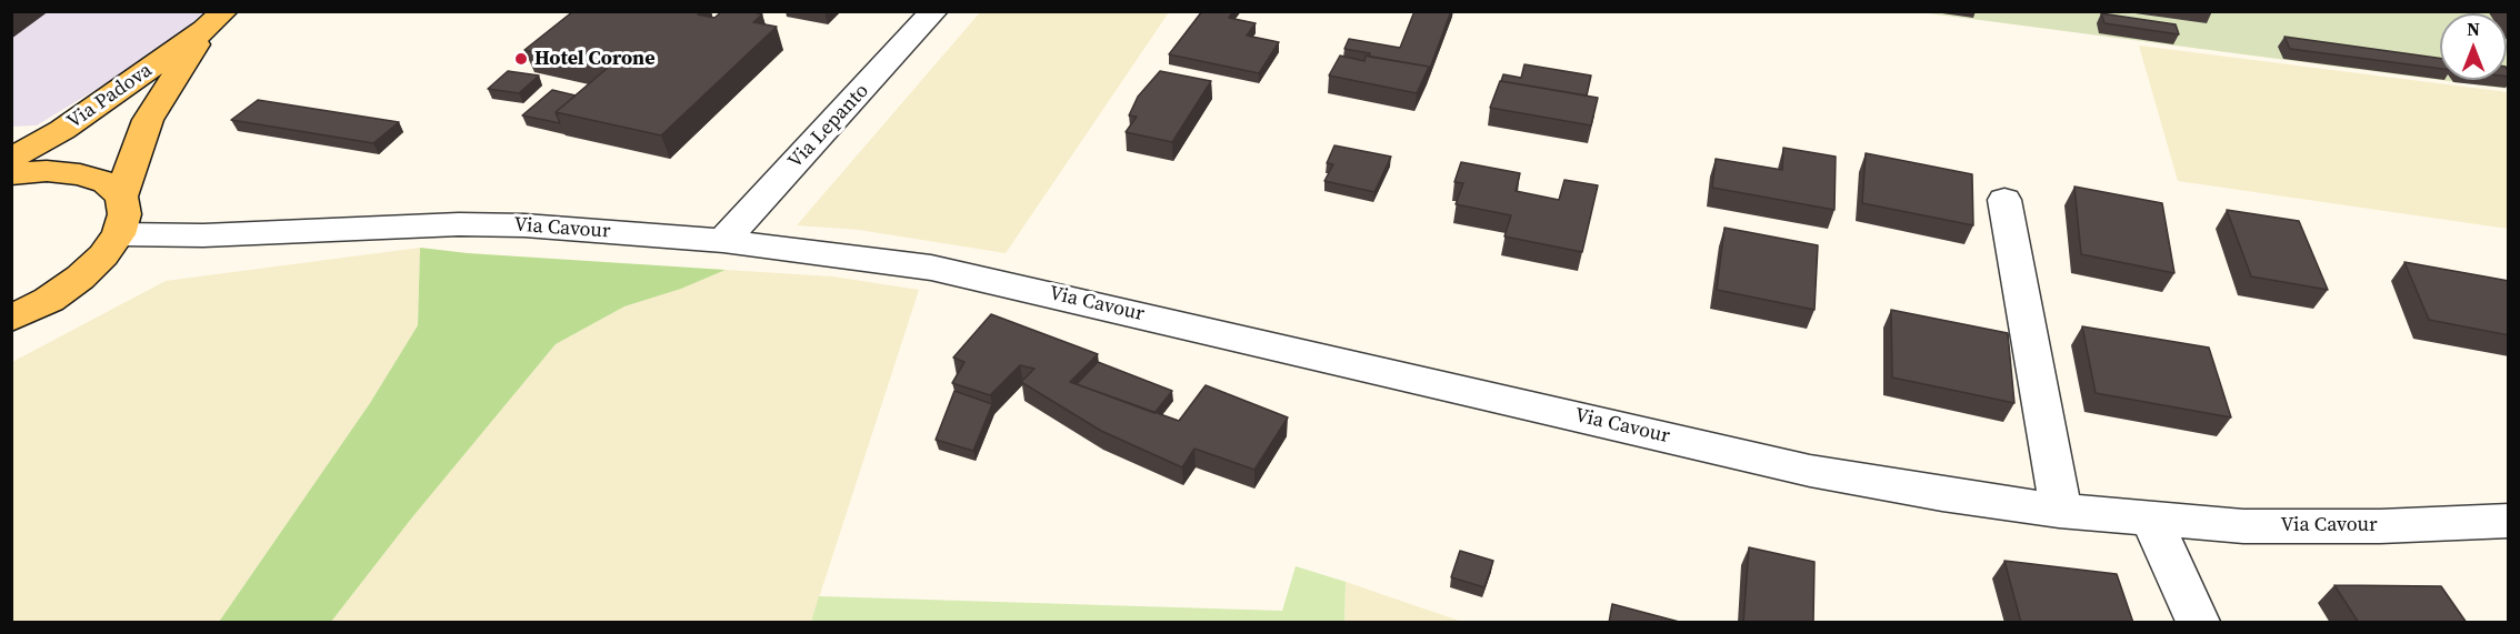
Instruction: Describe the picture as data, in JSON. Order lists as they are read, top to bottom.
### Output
{
  "streets": {
    "main road": ["Via Padova"],
    "street": ["Via Lepanto", "Via Cavour"]
  },
  "crossings": [
    ["Via Padova", "Via Cavour"],
    ["Via Lepanto", "Via Cavour"]
  ],
  "places": ["Hotel Corone"],
  "north": "top"
}
